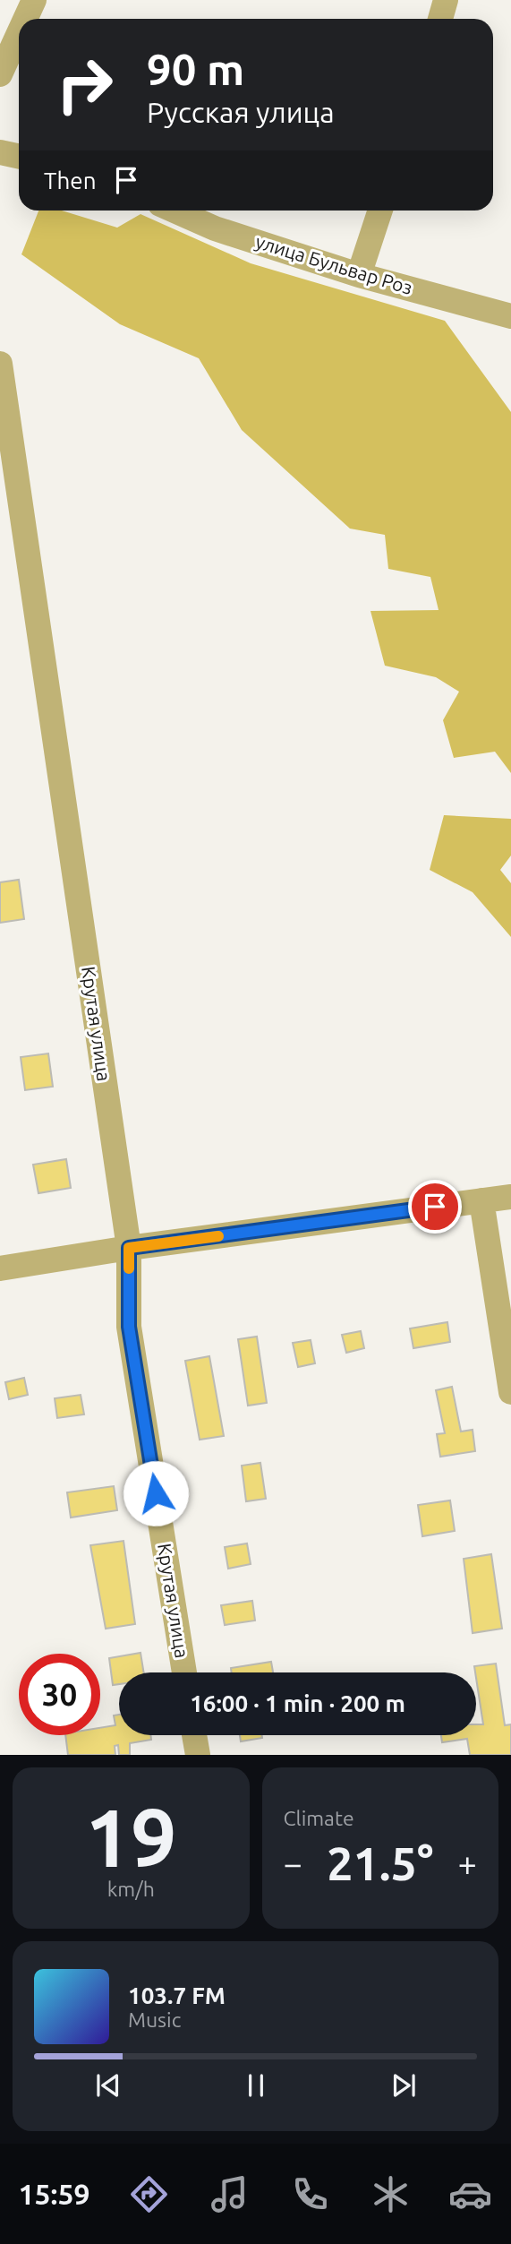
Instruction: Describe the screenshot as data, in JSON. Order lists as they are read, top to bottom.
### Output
{
  "streets": {
    "street": ["улица Бульвар Роз", "Крутая улица"]
  },
  "page": {
    "turn": ["90 m", "Русская улица"],
    "then": "Then",
    "limit": "30",
    "trip": "16:00 · 1 min · 200 m",
    "tile": [
      ["19", "km/h"],
      "Climate"
    ],
    "heat": ["−", "21.5°", "+"],
    "song": ["103.7 FM", "Music"],
    "tabs": "15:59"
  }
}
